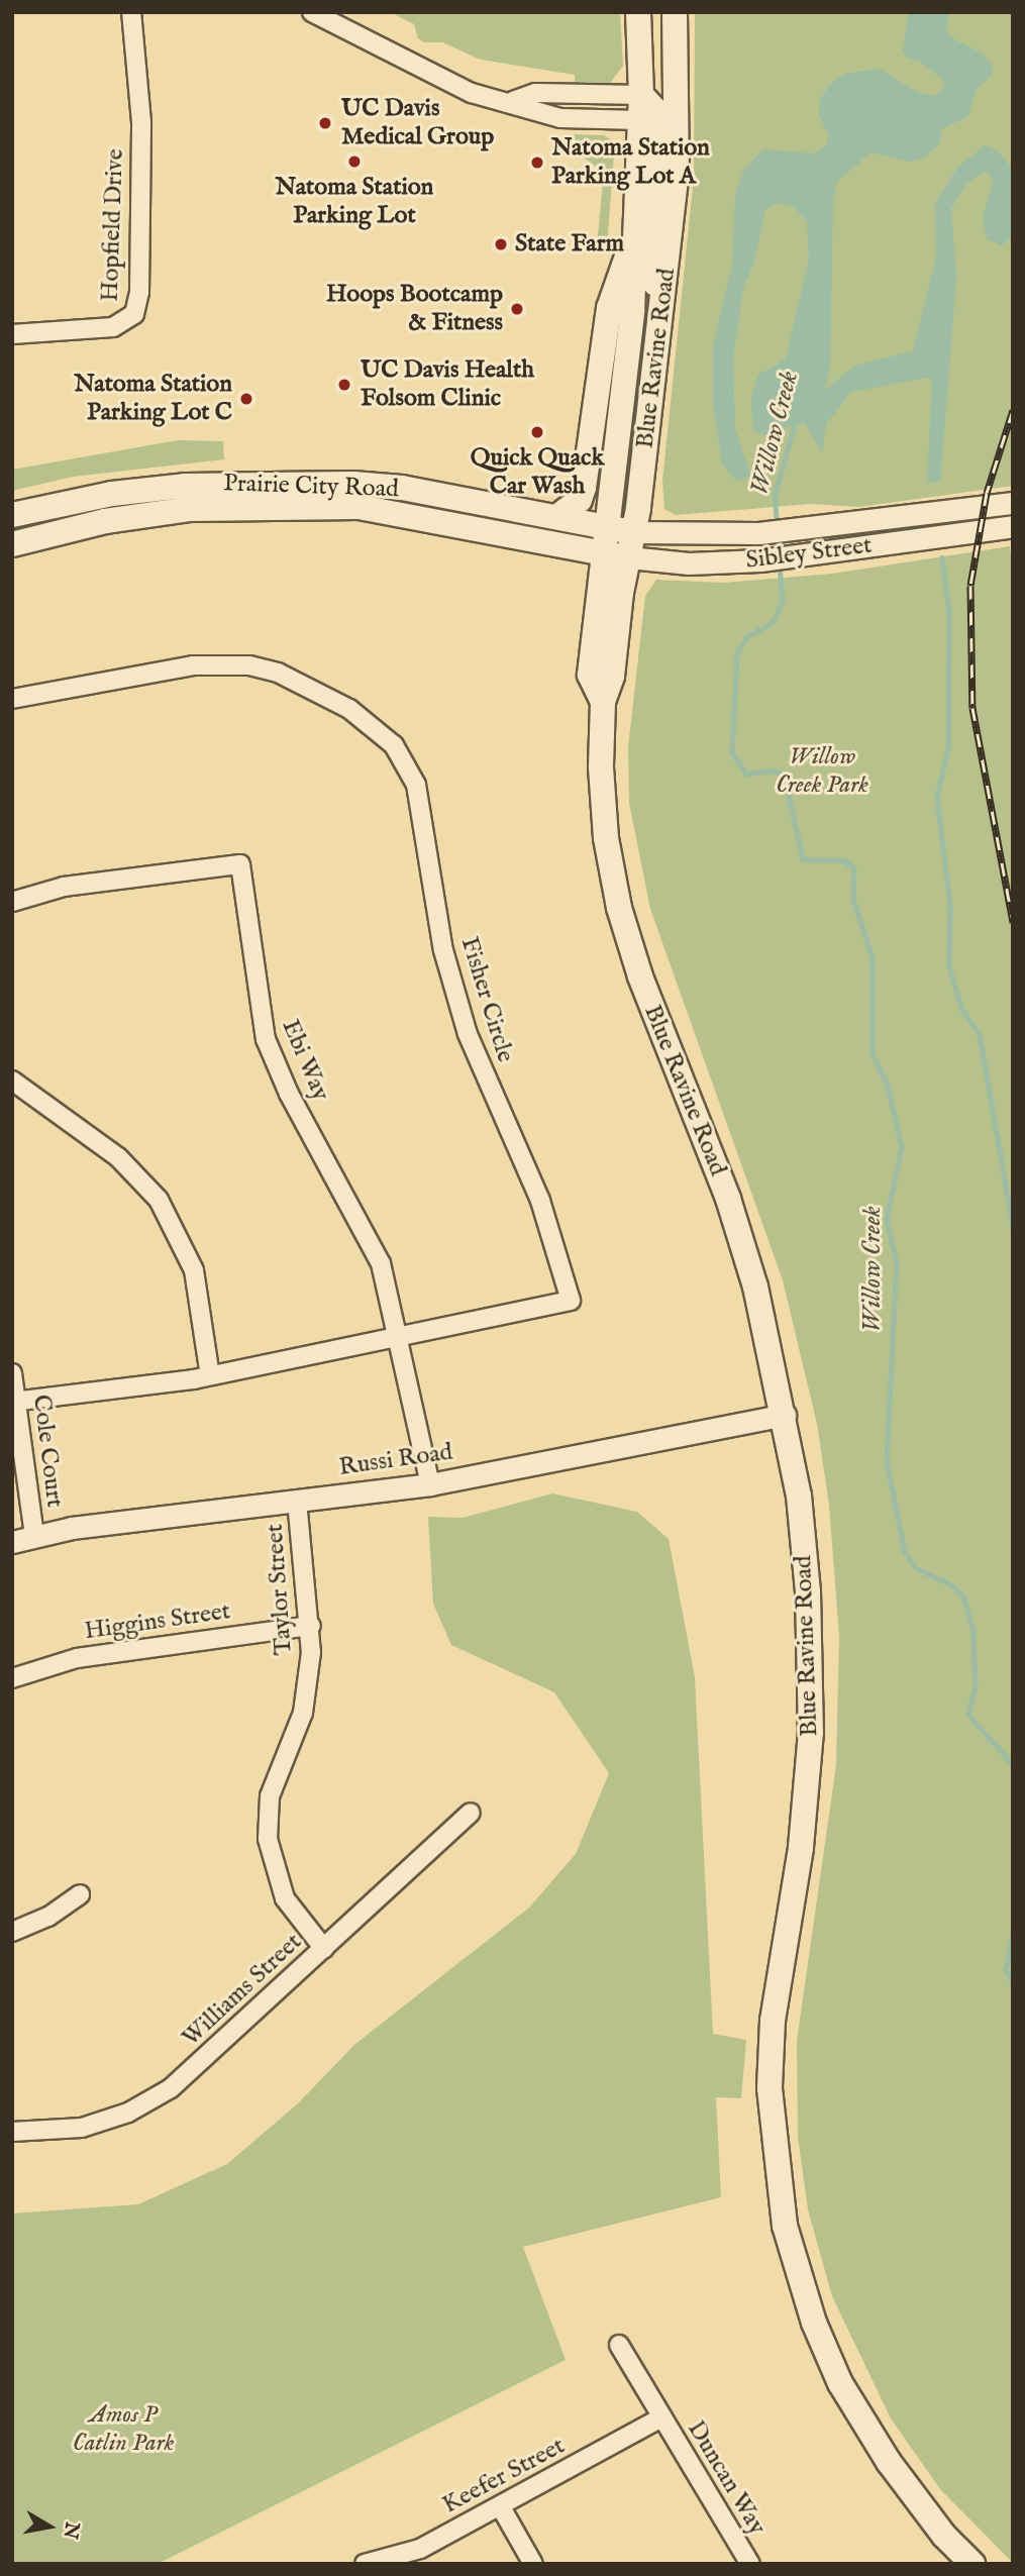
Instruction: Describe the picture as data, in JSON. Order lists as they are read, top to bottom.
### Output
{
  "streets": {
    "main road": ["Blue Ravine Road", "Prairie City Road", "Sibley Street"],
    "street": [
      "Hopfield Drive",
      "Fisher Circle",
      "Ebi Way",
      "Cole Court",
      "Russi Road",
      "Taylor Street",
      "Higgins Street",
      "Williams Street",
      "Keefer Street",
      "Duncan Way"
    ]
  },
  "crossings": [
    ["Blue Ravine Road", "Prairie City Road"],
    ["Blue Ravine Road", "Sibley Street"],
    ["Blue Ravine Road", "Russi Road"],
    ["Prairie City Road", "Sibley Street"],
    ["Fisher Circle", "Ebi Way"],
    ["Fisher Circle", "Cole Court"],
    ["Ebi Way", "Russi Road"],
    ["Cole Court", "Russi Road"],
    ["Russi Road", "Taylor Street"],
    ["Taylor Street", "Higgins Street"],
    ["Taylor Street", "Williams Street"],
    ["Keefer Street", "Duncan Way"]
  ],
  "water": ["Willow Creek"],
  "parks": ["Willow Creek Park", "Amos P Catlin Park"],
  "places": [
    "UC Davis Medical Group",
    "Natoma Station Parking Lot",
    "Natoma Station Parking Lot A",
    "State Farm",
    "Hoops Bootcamp & Fitness",
    "UC Davis Health Folsom Clinic",
    "Natoma Station Parking Lot C",
    "Quick Quack Car Wash"
  ],
  "north": "right"
}
